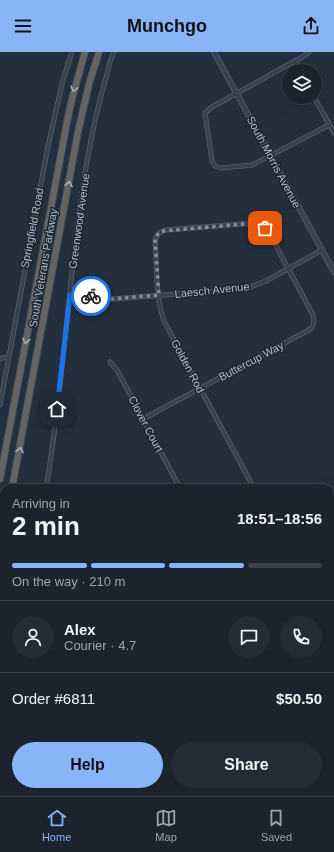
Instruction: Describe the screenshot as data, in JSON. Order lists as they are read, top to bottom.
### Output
{
  "streets": {
    "highway": ["South Veterans Parkway"],
    "street": [
      "South Morris Avenue",
      "Greenwood Avenue",
      "Springfield Road",
      "Laesch Avenue",
      "Buttercup Way",
      "Golden Rod",
      "Clover Court"
    ]
  },
  "crossings": [
    ["South Morris Avenue", "Laesch Avenue"],
    ["Greenwood Avenue", "Laesch Avenue"],
    ["Laesch Avenue", "Buttercup Way"],
    ["Laesch Avenue", "Golden Rod"],
    ["Buttercup Way", "Golden Rod"],
    ["Buttercup Way", "Clover Court"]
  ],
  "page": {
    "header": "Munchgo",
    "heading": ["2 min", "Arriving in", "18:51–18:56"],
    "panel": [
      "Alex",
      "Courier · 4.7",
      "Order #6811",
      "$50.50"
    ],
    "bar": "On the way · 210 m",
    "buttons": ["Help", "Share"],
    "tabs": ["Home", "Map", "Saved"]
  }
}
